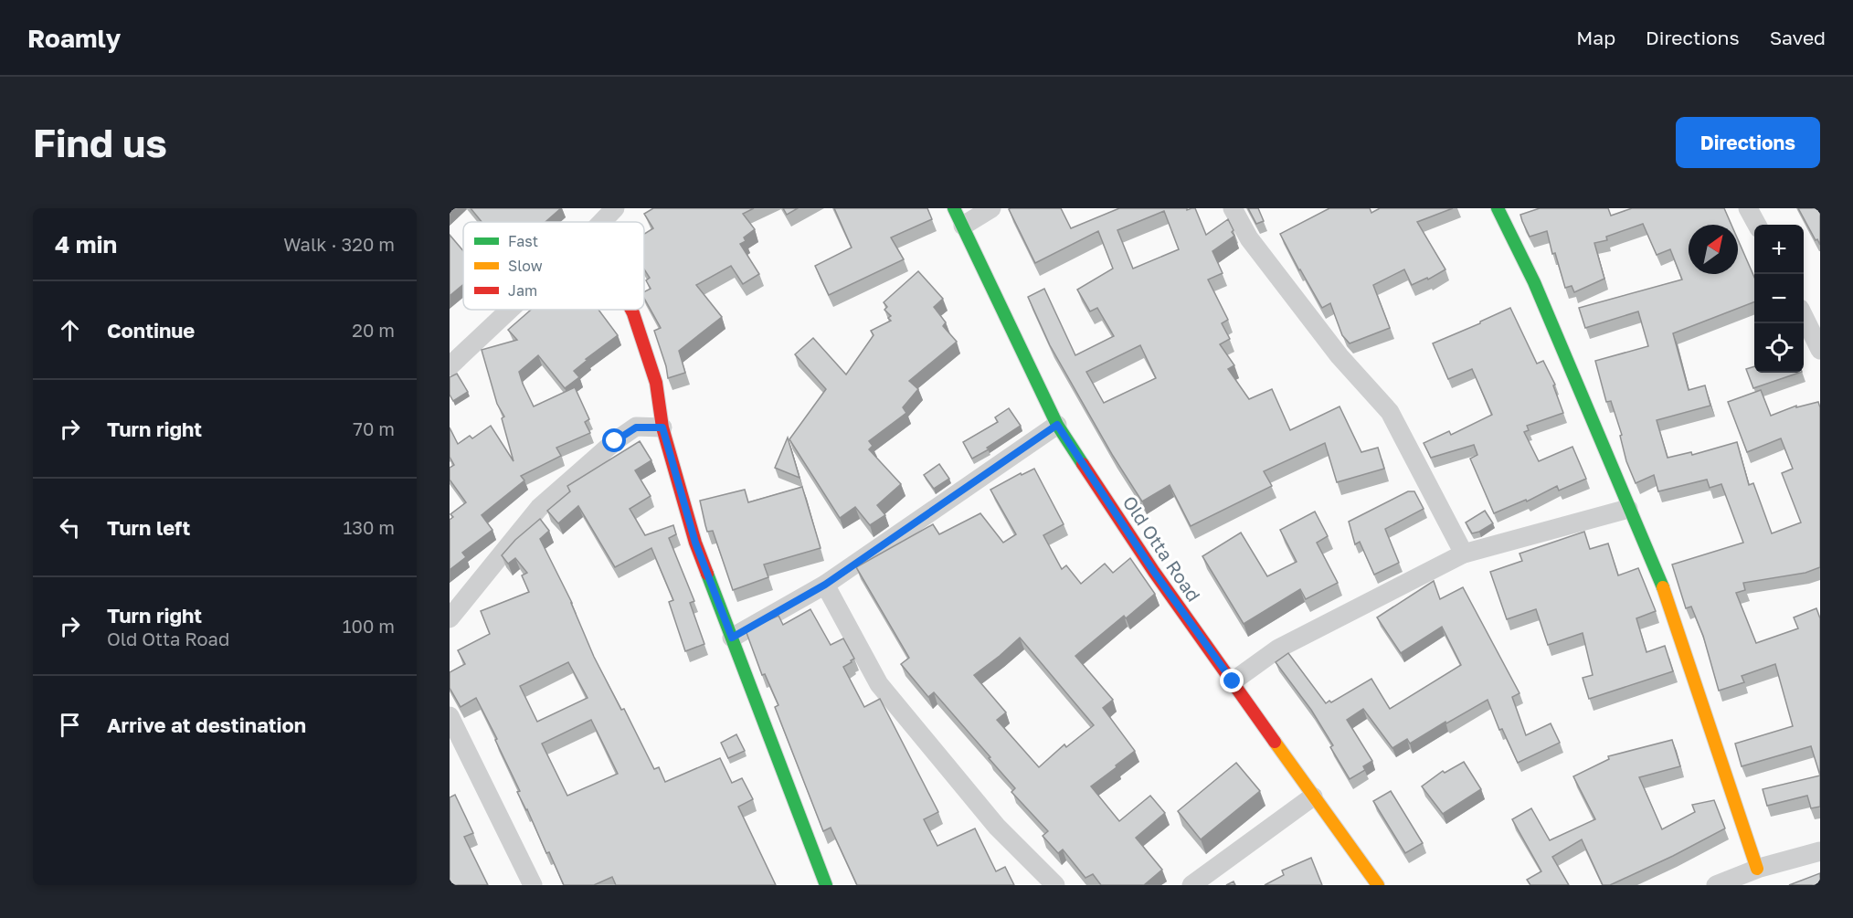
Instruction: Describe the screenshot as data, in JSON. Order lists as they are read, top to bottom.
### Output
{
  "streets": {
    "street": ["Old Otta Road"]
  },
  "legend": ["Fast", "Slow", "Jam"],
  "north": "top right",
  "page": {
    "header": "Roamly",
    "nav": ["Map", "Directions", "Saved"],
    "buttons": "Directions",
    "title": "Find us",
    "heading": ["4 min", "Walk · 320 m"],
    "map_buttons": ["+", "−"],
    "list": [
      ["Continue", "20 m"],
      ["Turn right", "70 m"],
      ["Turn left", "130 m"],
      ["Turn right", "Old Otta Road", "100 m"],
      "Arrive at destination"
    ]
  }
}
